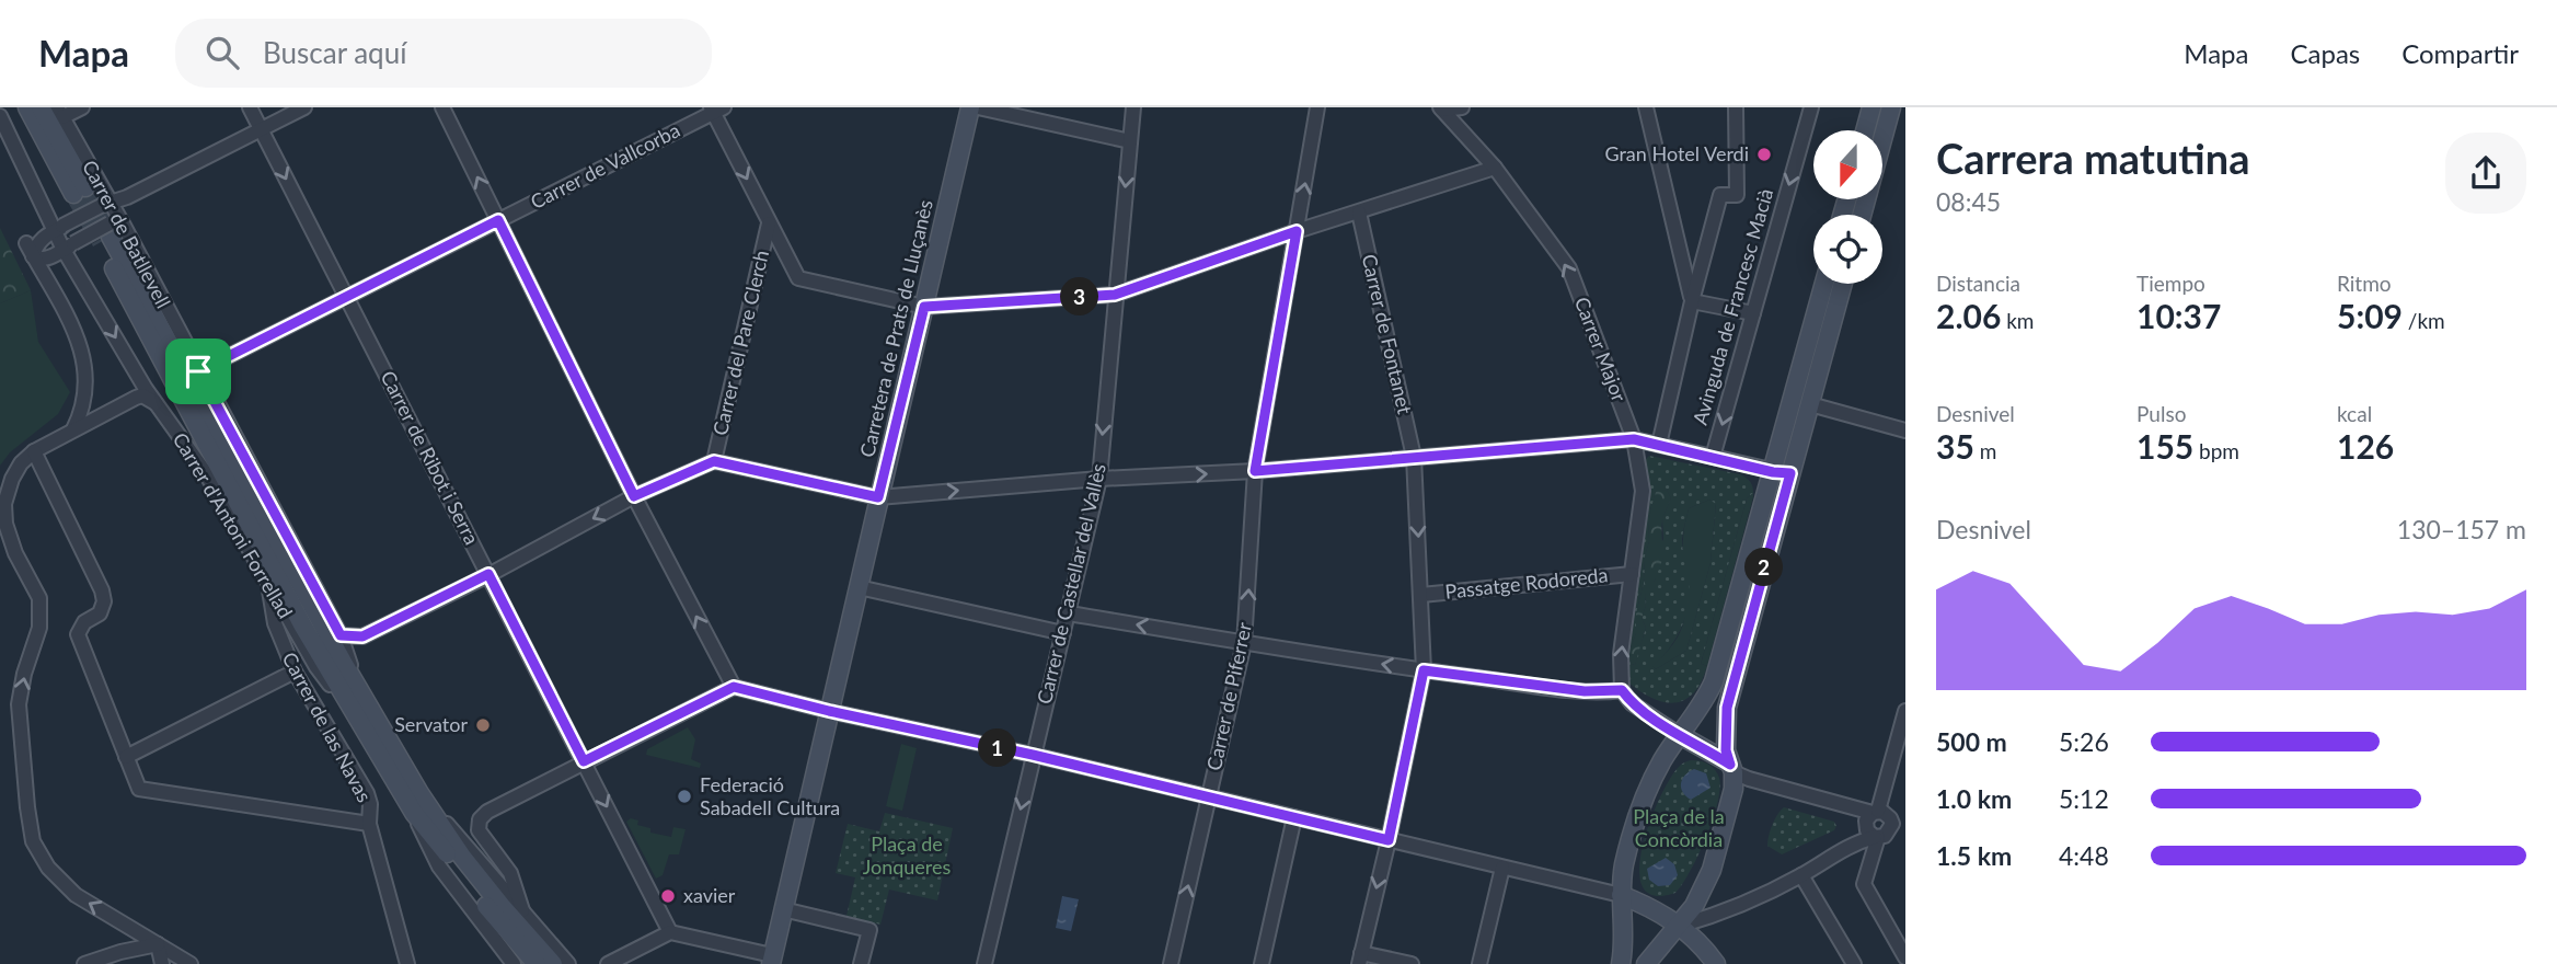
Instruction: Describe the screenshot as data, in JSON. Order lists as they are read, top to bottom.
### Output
{
  "streets": {
    "street": [
      "Carrer de Vallcorba",
      "Carrer de Batllevell",
      "Avinguda de Francesc Macià",
      "Carretera de Prats de Lluçanès",
      "Carrer de Fontanet",
      "Carrer del Pare Clerch",
      "Carrer Major",
      "Carrer de Ribot i Serra",
      "Carrer d'Antoni Forrellad",
      "Carrer de Castellar del Vallès",
      "Passatge Rodoreda",
      "Carrer de Piferrer",
      "Carrer de las Navas"
    ]
  },
  "crossings": [
    ["Carrer de Vallcorba", "Carrer de Batllevell"],
    ["Carrer de Vallcorba", "Carrer de Ribot i Serra"],
    ["Carrer de Fontanet", "Passatge Rodoreda"],
    ["Carrer Major", "Passatge Rodoreda"],
    ["Carrer d'Antoni Forrellad", "Carrer de las Navas"]
  ],
  "one_way": ["Carrer Major", "Carrer de Ribot i Serra", "Carrer de Castellar del Vallès"],
  "parks": ["Plaça de la Concòrdia", "Plaça de Jonqueres"],
  "places": [
    "Gran Hotel Verdi",
    "Servator",
    "Federació Sabadell Cultura",
    "xavier"
  ],
  "north": "bottom",
  "page": {
    "header": "Mapa",
    "search": "Buscar aquí",
    "nav": ["Mapa", "Capas", "Compartir"],
    "heading": ["Carrera matutina", "08:45"],
    "stats": [
      ["Distancia", "2.06 km"],
      ["Tiempo", "10:37"],
      ["Ritmo", "5:09 /km"],
      ["Desnivel", "35 m"],
      ["Pulso", "155 bpm"],
      ["kcal", "126"]
    ],
    "pins": ["3", "2", "1"],
    "chart": ["Desnivel", "130–157 m"],
    "list": [
      {
        "name": "500 m",
        "note": "5:26"
      },
      {
        "name": "1.0 km",
        "note": "5:12"
      },
      {
        "name": "1.5 km",
        "note": "4:48"
      }
    ]
  }
}
